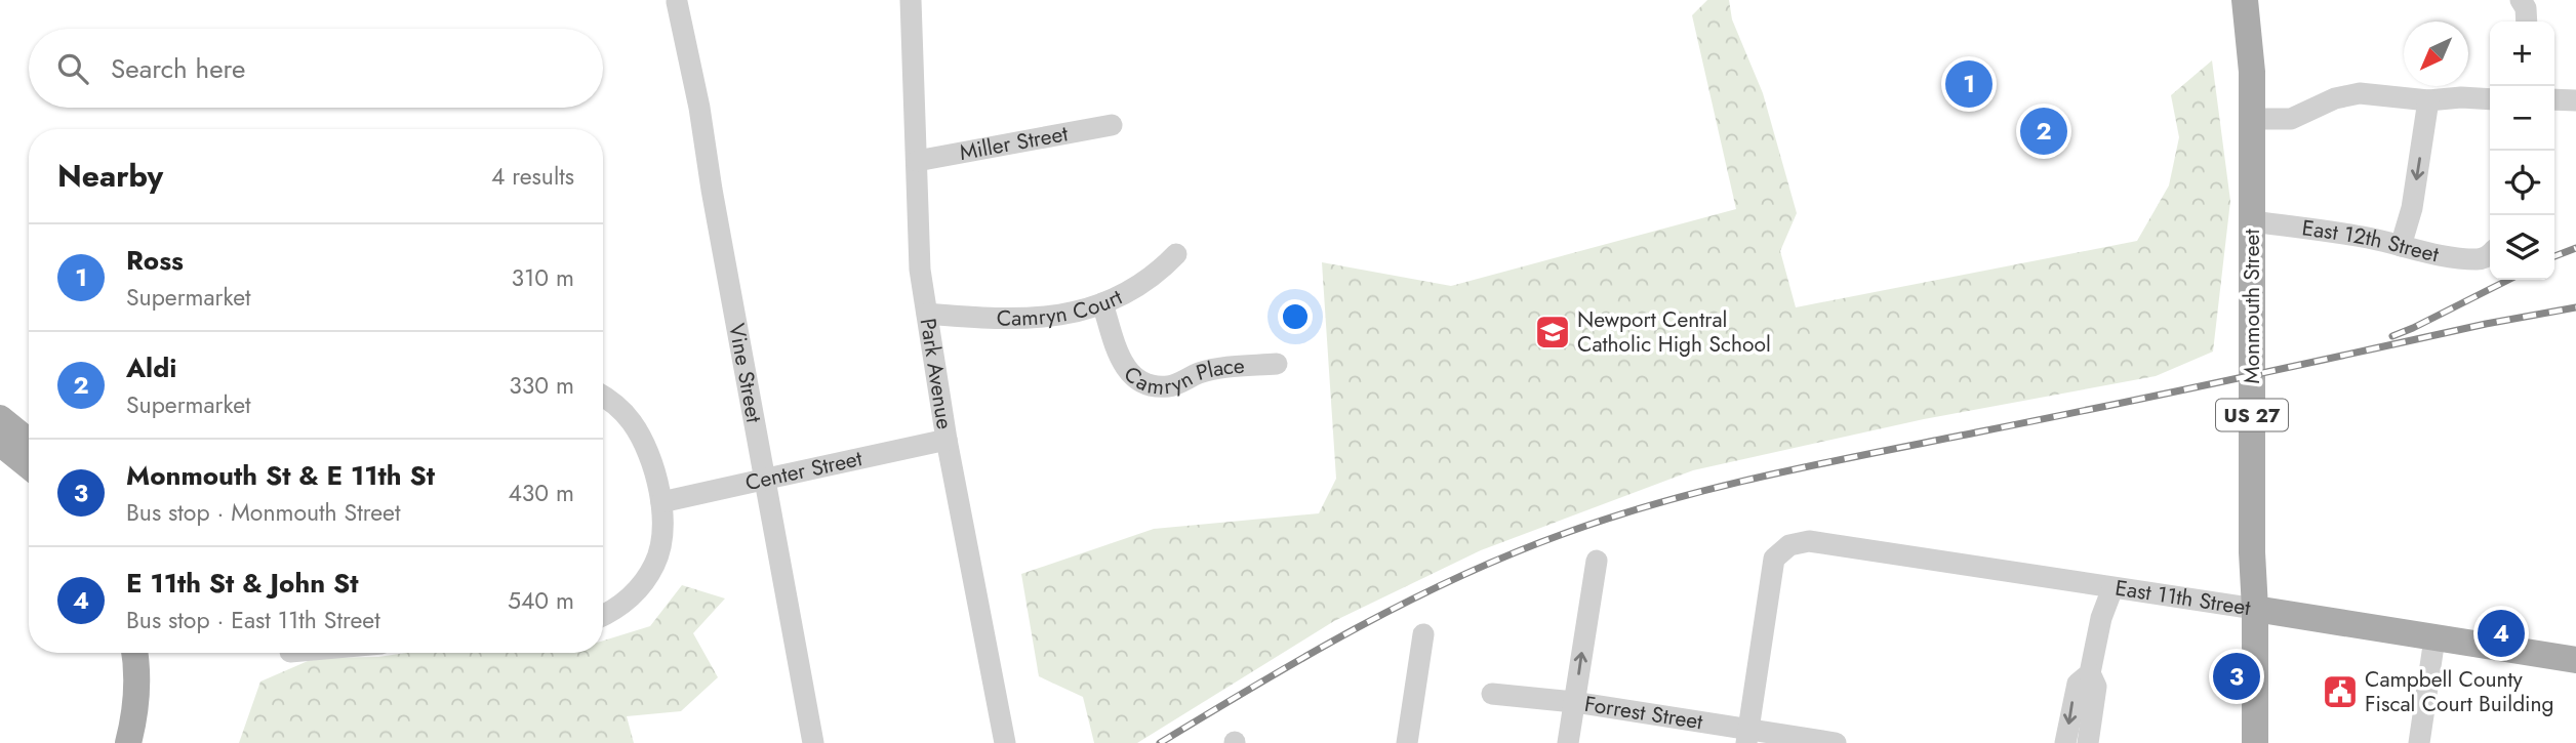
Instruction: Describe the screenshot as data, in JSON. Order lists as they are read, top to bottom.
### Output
{
  "streets": {
    "main road": ["Monmouth Street", "US 27", "East 11th Street"],
    "street": [
      "Miller Street",
      "East 12th Street",
      "Camryn Court",
      "Camryn Place",
      "Vine Street",
      "Park Avenue",
      "Center Street",
      "Forrest Street"
    ]
  },
  "crossings": [
    ["Miller Street", "Park Avenue"],
    ["East 12th Street", "Monmouth Street"],
    ["Camryn Court", "Camryn Place"],
    ["Camryn Court", "Park Avenue"],
    ["Monmouth Street", "East 11th Street"],
    ["Vine Street", "Center Street"],
    ["Park Avenue", "Center Street"],
    ["East 11th Street", "Forrest Street"]
  ],
  "places": {
    "school or university": ["Newport Central Catholic High School"],
    "public building": ["Campbell County Fiscal Court Building"]
  },
  "north": "bottom left",
  "page": {
    "map_buttons": ["+", "−"],
    "search": "Search here",
    "pins": [
      "1",
      "2",
      "4",
      "3"
    ],
    "heading": ["Nearby", "4 results"],
    "list": [
      {
        "mark": "1",
        "name": "Ross",
        "note": "Supermarket",
        "value": "310 m"
      },
      {
        "mark": "2",
        "name": "Aldi",
        "note": "Supermarket",
        "value": "330 m"
      },
      {
        "mark": "3",
        "name": "Monmouth St & E 11th St",
        "note": "Bus stop · Monmouth Street",
        "value": "430 m"
      },
      {
        "mark": "4",
        "name": "E 11th St & John St",
        "note": "Bus stop · East 11th Street",
        "value": "540 m"
      }
    ]
  }
}
